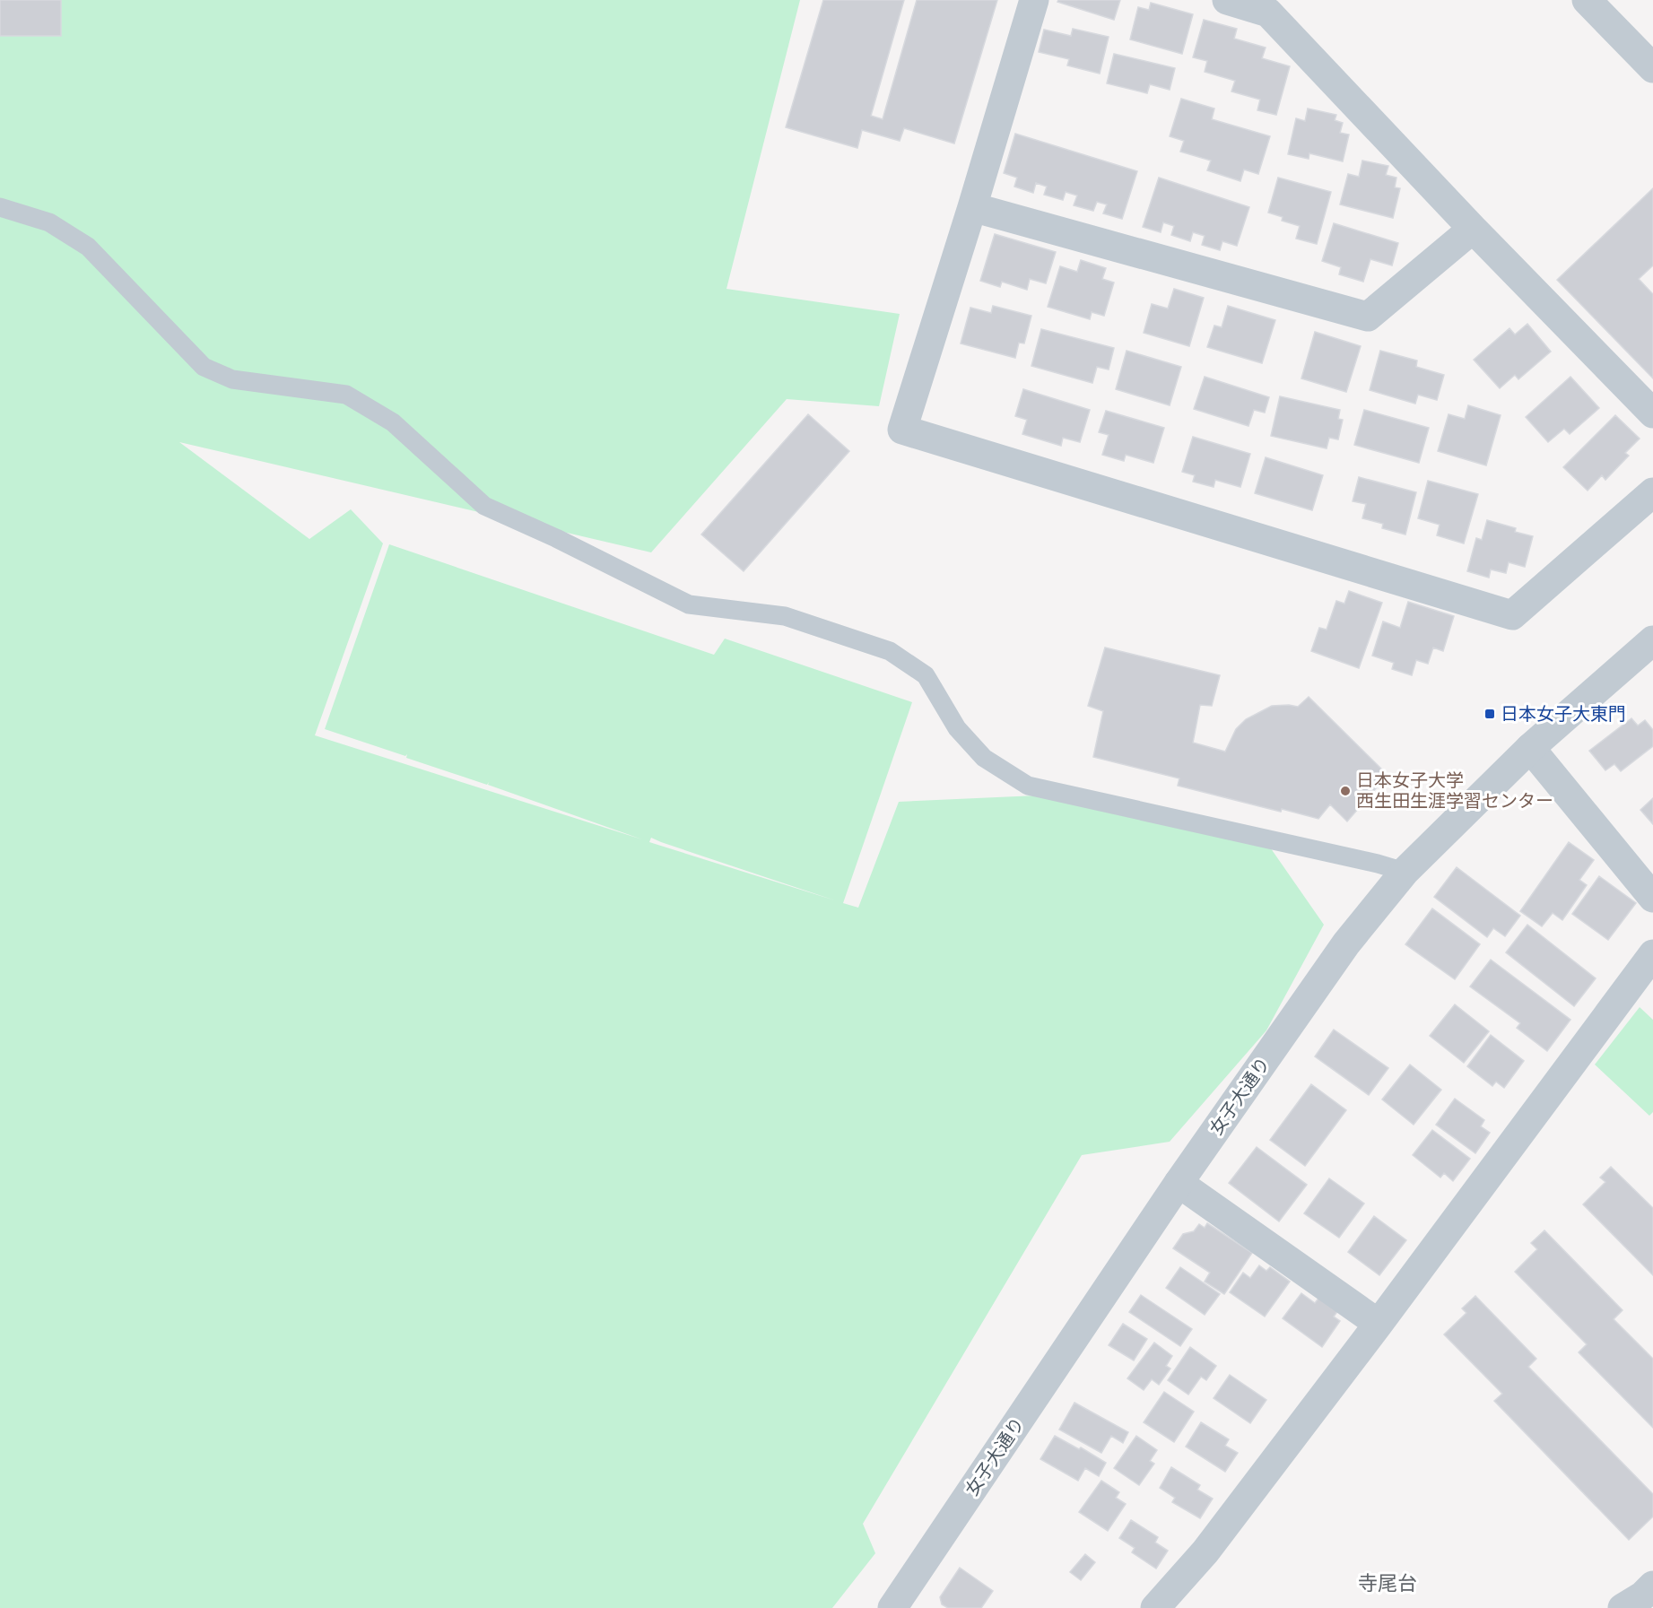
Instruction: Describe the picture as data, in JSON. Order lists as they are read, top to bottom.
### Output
{
  "streets": {
    "street": ["女子大通り"]
  },
  "districts": ["寺尾台"],
  "places": {
    "transit": ["日本女子大東門"],
    "other": ["日本女子大学 西生田生涯学習センター"]
  }
}
